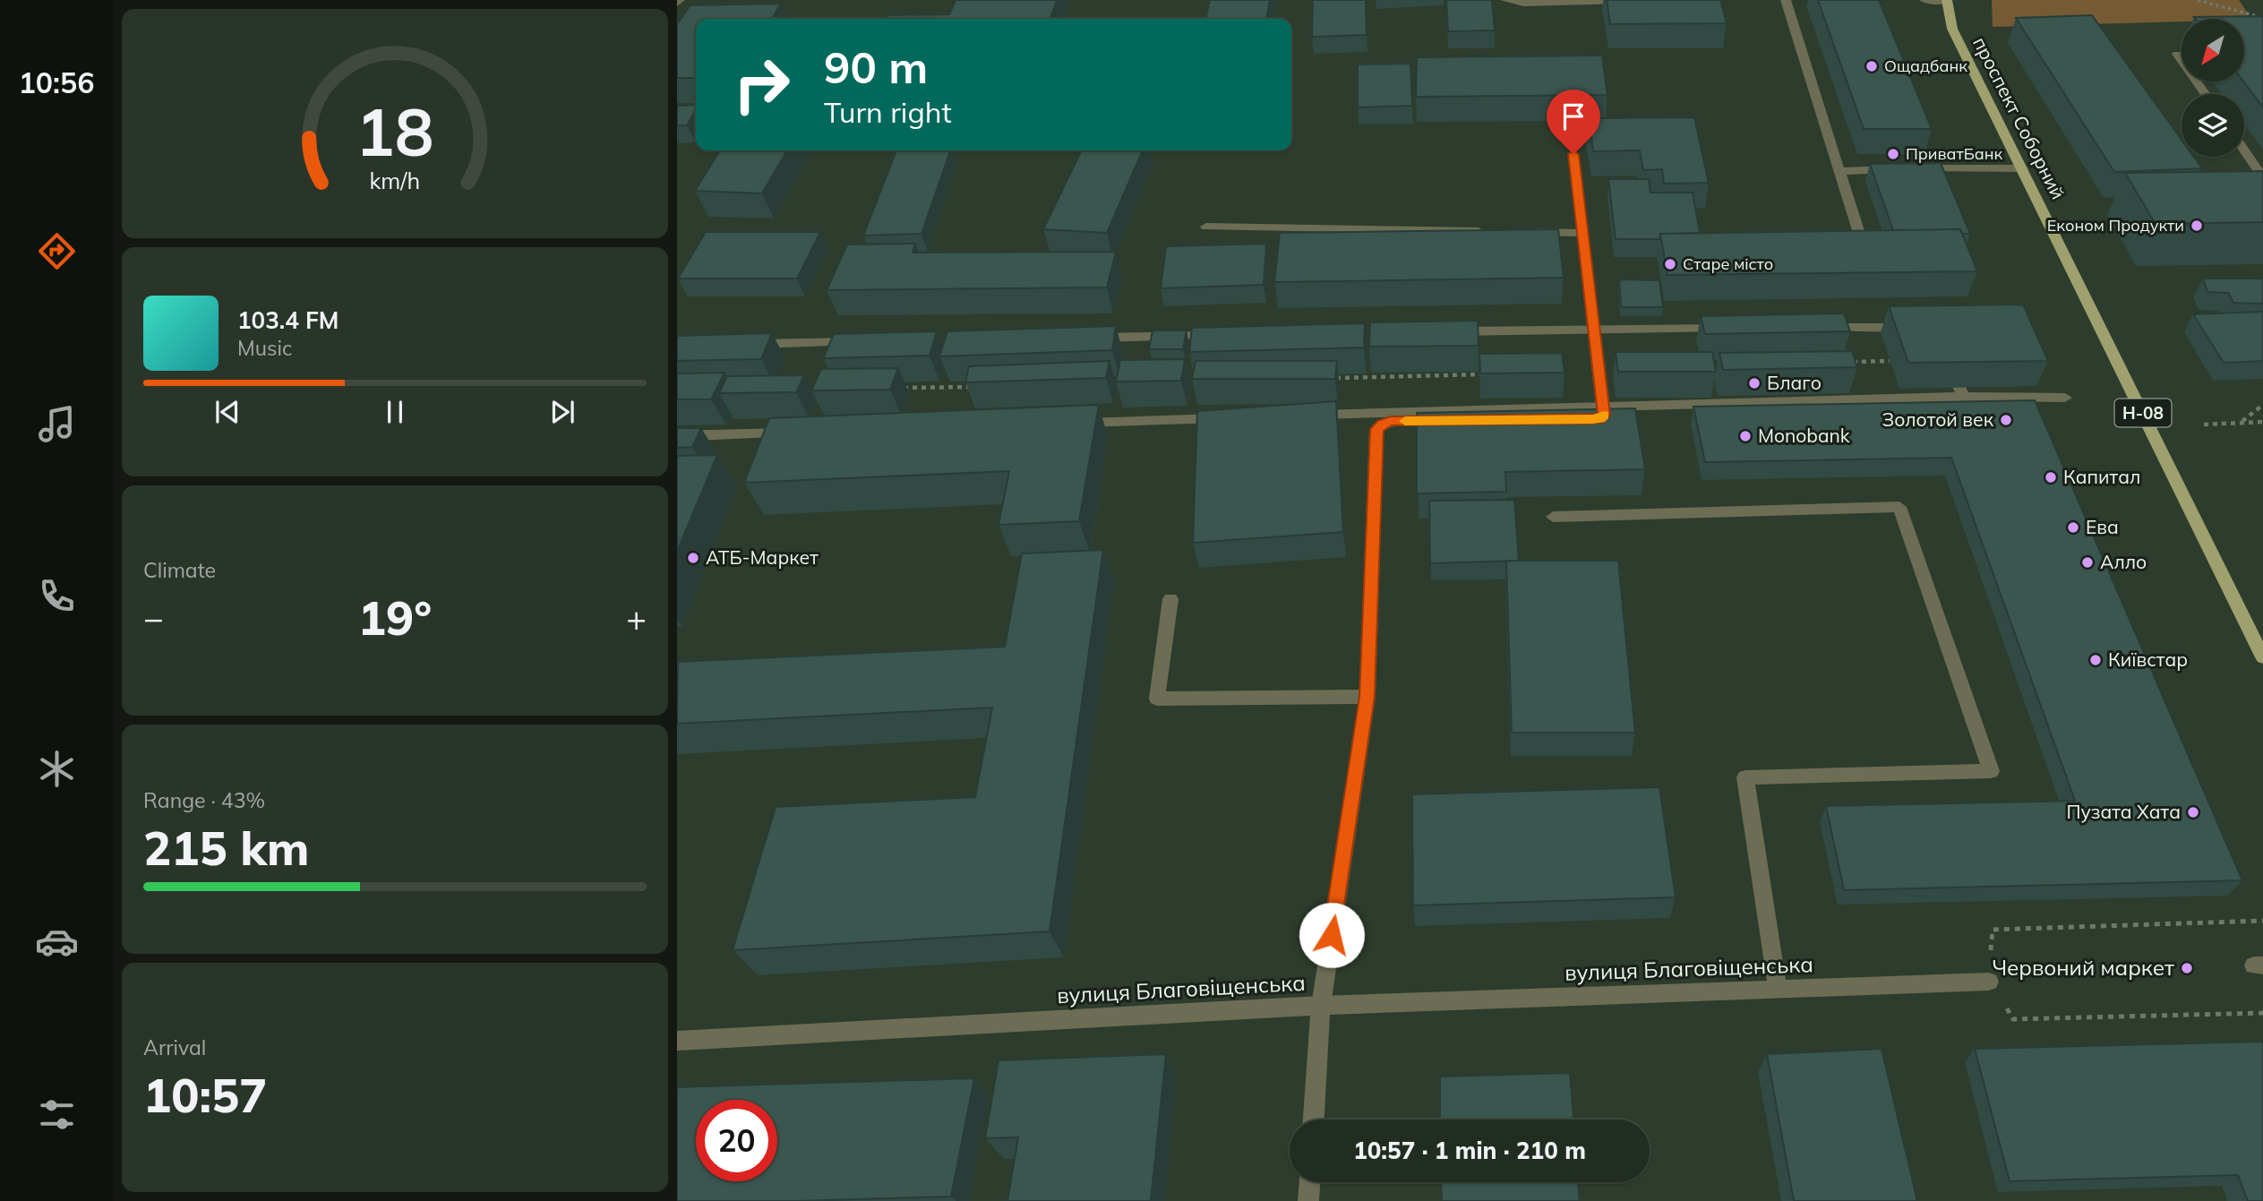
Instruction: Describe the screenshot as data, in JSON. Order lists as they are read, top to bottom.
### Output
{
  "streets": {
    "main road": ["проспект Соборний", "Н-08"],
    "street": ["вулиця Благовіщенська"]
  },
  "places": [
    "Ощадбанк",
    "ПриватБанк",
    "Економ Продукти",
    "Старе мiсто",
    "Благо",
    "Золотой век",
    "Monobank",
    "Капитал",
    "Ева",
    "АТБ-Маркет",
    "Алло",
    "Київстар",
    "Пузата Хата",
    "Червоний маркет"
  ],
  "north": "bottom left",
  "page": {
    "tabs": "10:56",
    "turn": ["90 m", "Turn right"],
    "song": ["103.4 FM", "Music"],
    "tile": [
      "Climate",
      ["Range · 43%", "215 km"],
      ["Arrival", "10:57"]
    ],
    "heat": ["−", "19°", "+"],
    "limit": "20",
    "trip": "10:57 · 1 min · 210 m",
    "gauge": ["18", "km/h"]
  }
}
